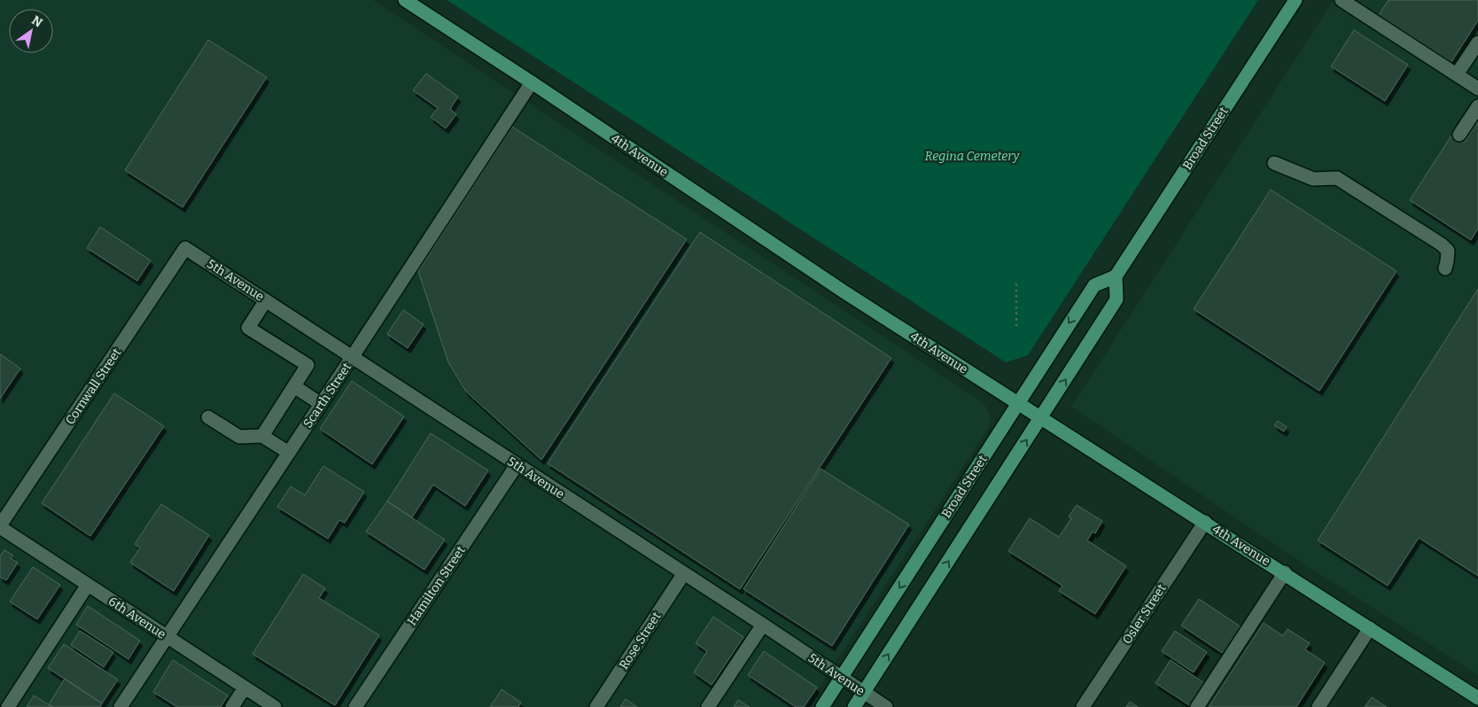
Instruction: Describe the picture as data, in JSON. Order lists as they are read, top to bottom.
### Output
{
  "streets": {
    "main road": ["Broad Street", "4th Avenue"],
    "street": [
      "5th Avenue",
      "Cornwall Street",
      "Scarth Street",
      "Hamilton Street",
      "Osler Street",
      "6th Avenue",
      "Rose Street"
    ]
  },
  "crossings": [
    ["Broad Street", "4th Avenue"],
    ["Broad Street", "5th Avenue"],
    ["4th Avenue", "Scarth Street"],
    ["4th Avenue", "Osler Street"],
    ["5th Avenue", "Cornwall Street"],
    ["5th Avenue", "Scarth Street"],
    ["5th Avenue", "Hamilton Street"],
    ["5th Avenue", "Rose Street"],
    ["Cornwall Street", "6th Avenue"],
    ["Scarth Street", "6th Avenue"]
  ],
  "parks": ["Regina Cemetery"],
  "north": "top right"
}
